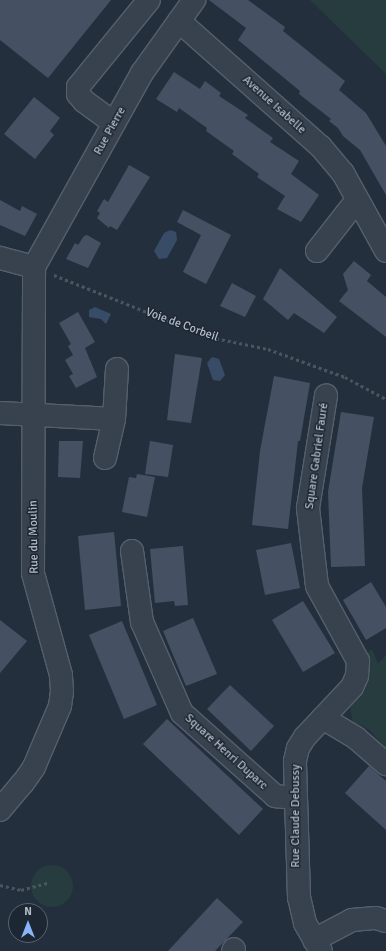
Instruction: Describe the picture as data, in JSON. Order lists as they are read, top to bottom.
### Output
{
  "streets": {
    "street": [
      "Avenue Isabelle",
      "Rue Pierre",
      "Square Gabriel Fauré",
      "Rue du Moulin",
      "Square Henri Duparc",
      "Rue Claude Debussy"
    ],
    "path": ["Voie de Corbeil"]
  },
  "crossings": [
    ["Avenue Isabelle", "Rue Pierre"],
    ["Rue Pierre", "Voie de Corbeil"],
    ["Rue Pierre", "Rue du Moulin"],
    ["Voie de Corbeil", "Rue du Moulin"],
    ["Square Gabriel Fauré", "Rue Claude Debussy"],
    ["Square Henri Duparc", "Rue Claude Debussy"]
  ],
  "north": "top"
}
